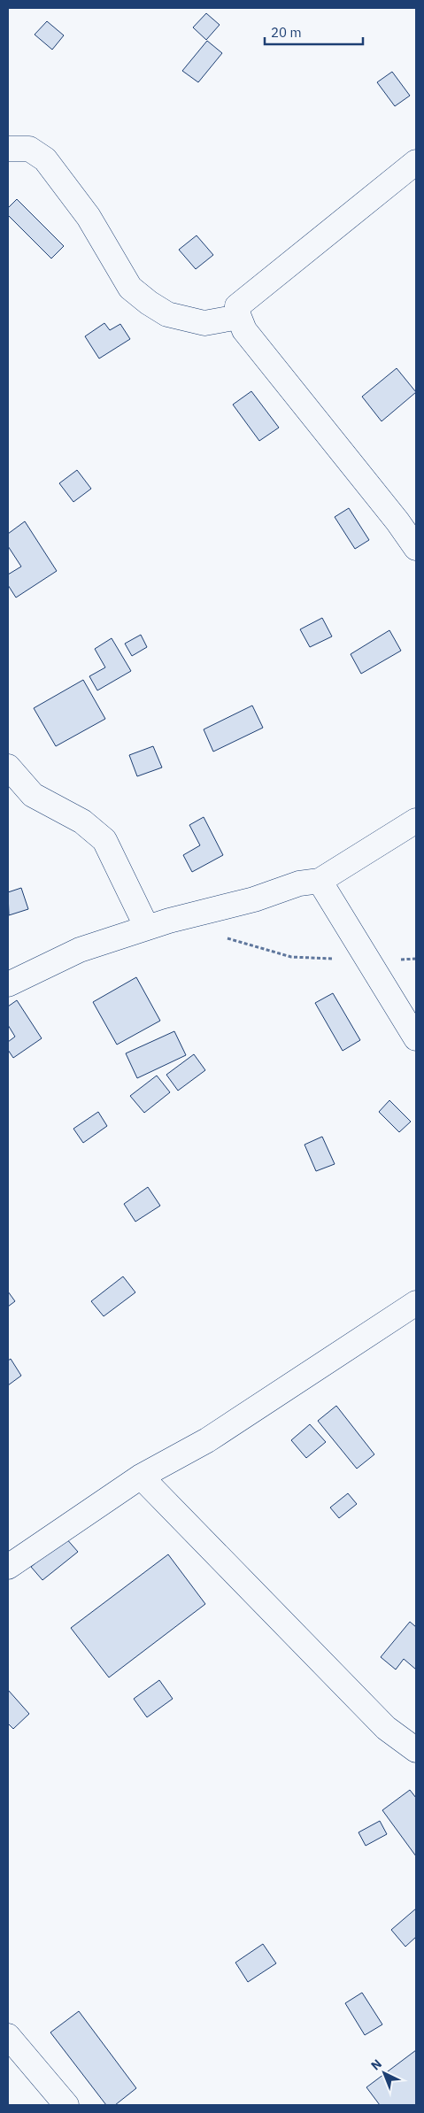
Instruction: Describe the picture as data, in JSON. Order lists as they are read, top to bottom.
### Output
{
  "scale_bar": "20 m",
  "north": "top left"
}
